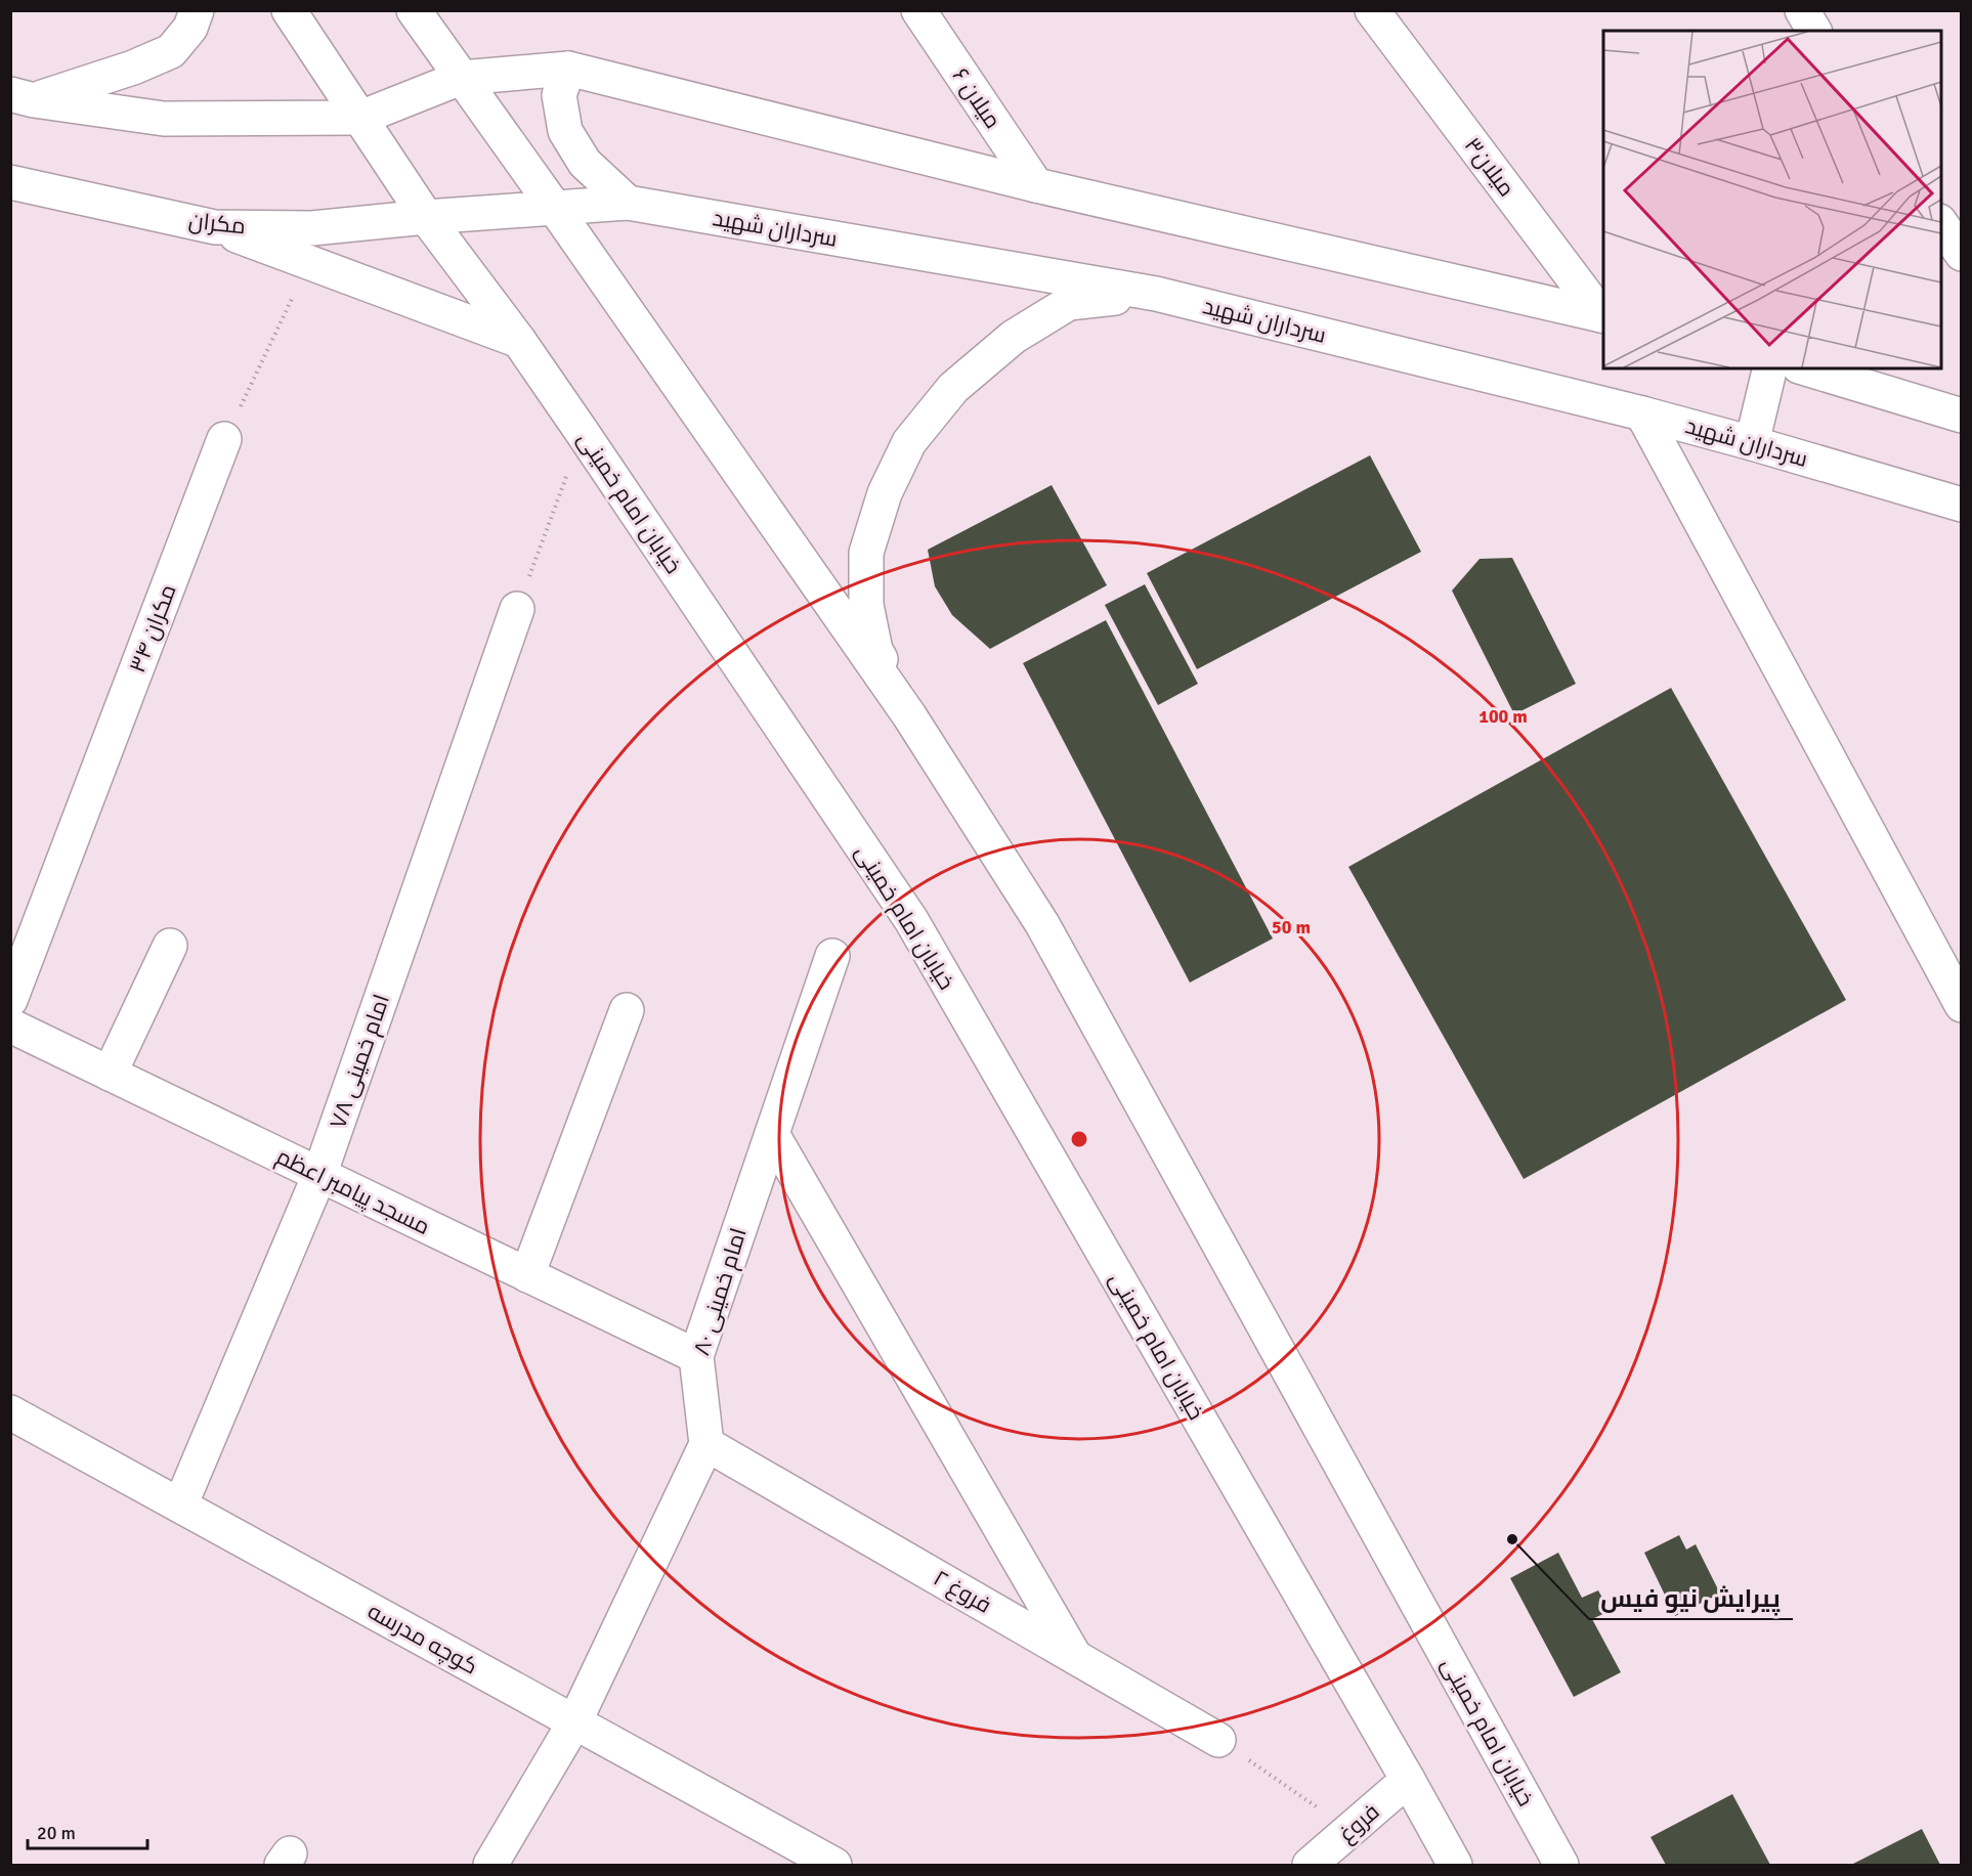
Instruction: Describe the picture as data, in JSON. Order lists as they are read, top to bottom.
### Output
{
  "streets": {
    "street": [
      "میلان ۶",
      "میلان۳",
      "مکران",
      "سرداران شهید",
      "خیابان امام خمینی",
      "مکران ۳۴",
      "امام خمینی ۷۸",
      "مسجد پیامبر اعظم",
      "امام خمینی ۸۰",
      "فروغ ۲",
      "کوچه مدرسه",
      "فروغ"
    ]
  },
  "crossings": [
    ["مکران", "سرداران شهید"],
    ["مکران", "خیابان امام خمینی"],
    ["سرداران شهید", "خیابان امام خمینی"],
    ["خیابان امام خمینی", "فروغ"],
    ["امام خمینی ۷۸", "مسجد پیامبر اعظم"],
    ["امام خمینی ۷۸", "کوچه مدرسه"],
    ["مسجد پیامبر اعظم", "امام خمینی ۸۰"],
    ["امام خمینی ۸۰", "فروغ ۲"]
  ],
  "places": ["پیرایش نیو فیس"],
  "scale_bar": "20 m",
  "rings": ["100 m", "50 m"]
}
